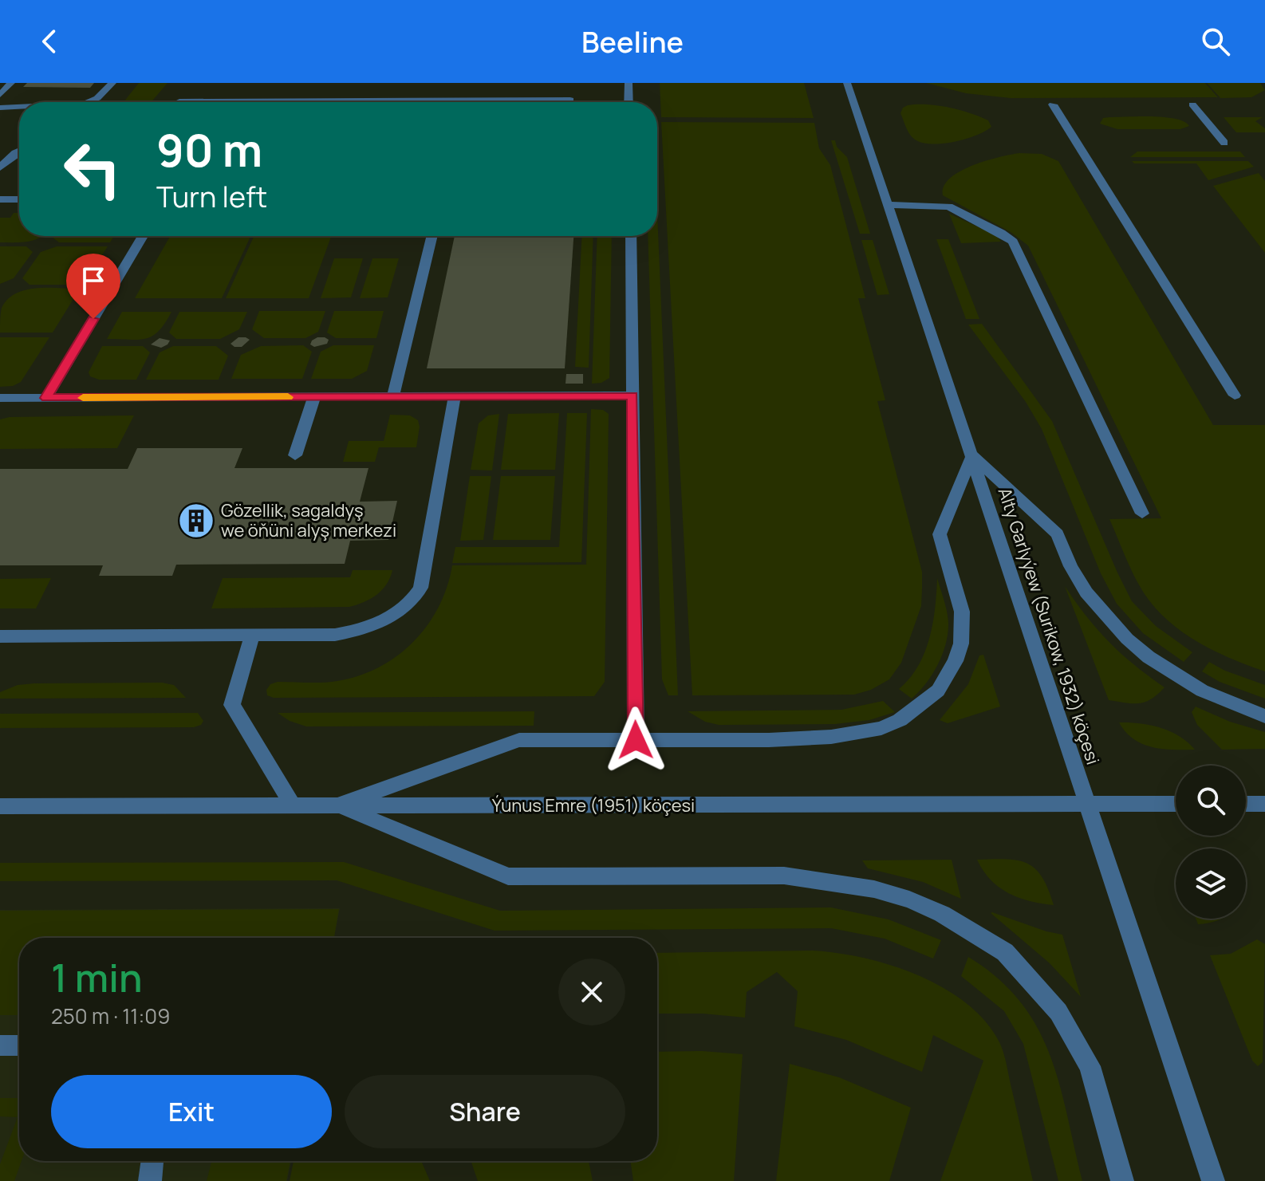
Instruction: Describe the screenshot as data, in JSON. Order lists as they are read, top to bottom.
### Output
{
  "streets": {
    "street": ["Alty Garlyýew (Surikow, 1932) köçesi", "Ýunus Emre (1951) köçesi"]
  },
  "crossings": [
    ["Alty Garlyýew (Surikow, 1932) köçesi", "Ýunus Emre (1951) köçesi"]
  ],
  "places": {
    "building": ["Gözellik, sagaldyş we öňüni alyş merkezi"]
  },
  "page": {
    "header": "Beeline",
    "turn": ["90 m", "Turn left"],
    "heading": ["1 min", "250 m · 11:09"],
    "buttons": ["Exit", "Share"]
  }
}
